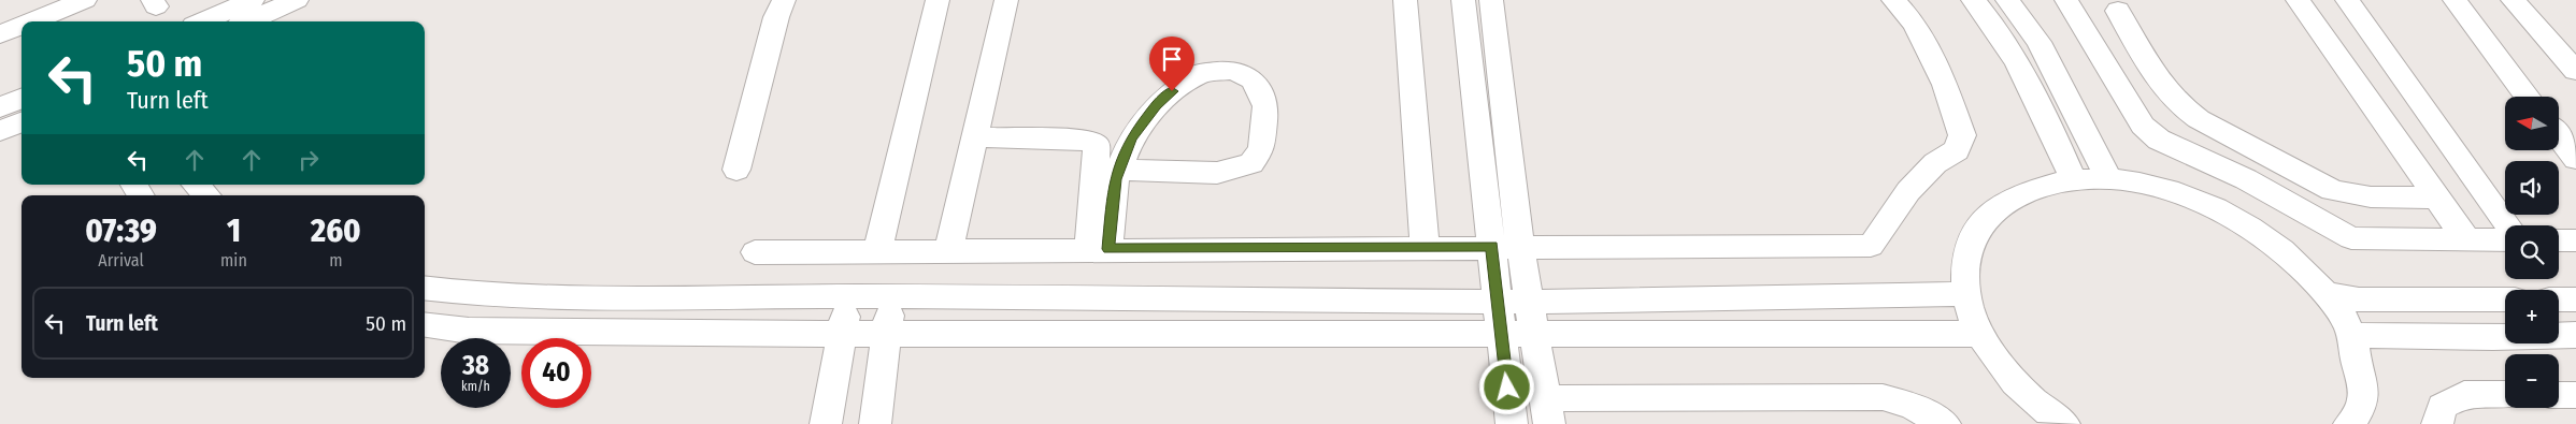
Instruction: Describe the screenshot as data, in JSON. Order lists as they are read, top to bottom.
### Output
{
  "north": "left",
  "page": {
    "turn": ["50 m", "Turn left"],
    "map_buttons": ["+", "−"],
    "eta": [
      "07:39",
      "Arrival",
      "1",
      "min",
      "260",
      "m"
    ],
    "list": [
      {
        "name": "Turn left",
        "value": "50 m"
      }
    ],
    "speed": "38 km/h",
    "limit": "40"
  }
}
